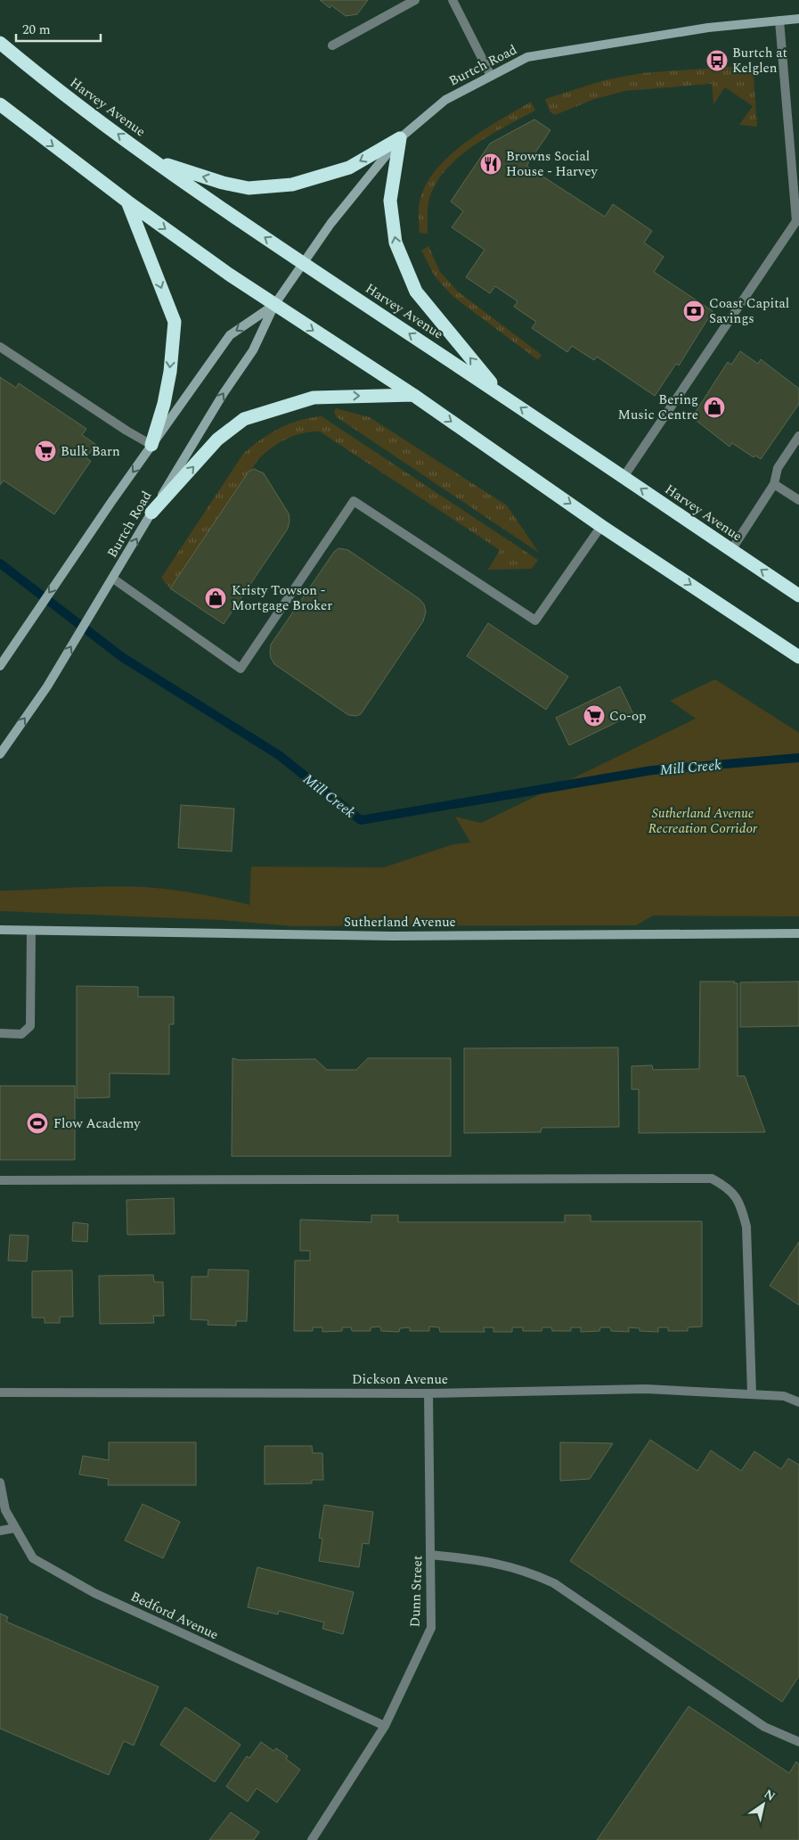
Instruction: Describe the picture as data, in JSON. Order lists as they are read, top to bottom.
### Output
{
  "streets": {
    "highway": ["Harvey Avenue"],
    "main road": ["Burtch Road", "Sutherland Avenue"],
    "street": ["Dickson Avenue", "Dunn Street", "Bedford Avenue"]
  },
  "crossings": [
    ["Burtch Road", "Harvey Avenue"],
    ["Dickson Avenue", "Dunn Street"],
    ["Dunn Street", "Bedford Avenue"]
  ],
  "water": ["Mill Creek"],
  "parks": ["Sutherland Avenue Recreation Corridor"],
  "places": {
    "bus stop": ["Burtch at Kelglen"],
    "restaurant": ["Browns Social House - Harvey"],
    "bank": ["Coast Capital Savings"],
    "shop": ["Bering Music Centre", "Kristy Towson - Mortgage Broker"],
    "supermarket": ["Bulk Barn", "Co-op"],
    "sports": ["Flow Academy"]
  },
  "scale_bar": "20 m",
  "north": "top right"
}
